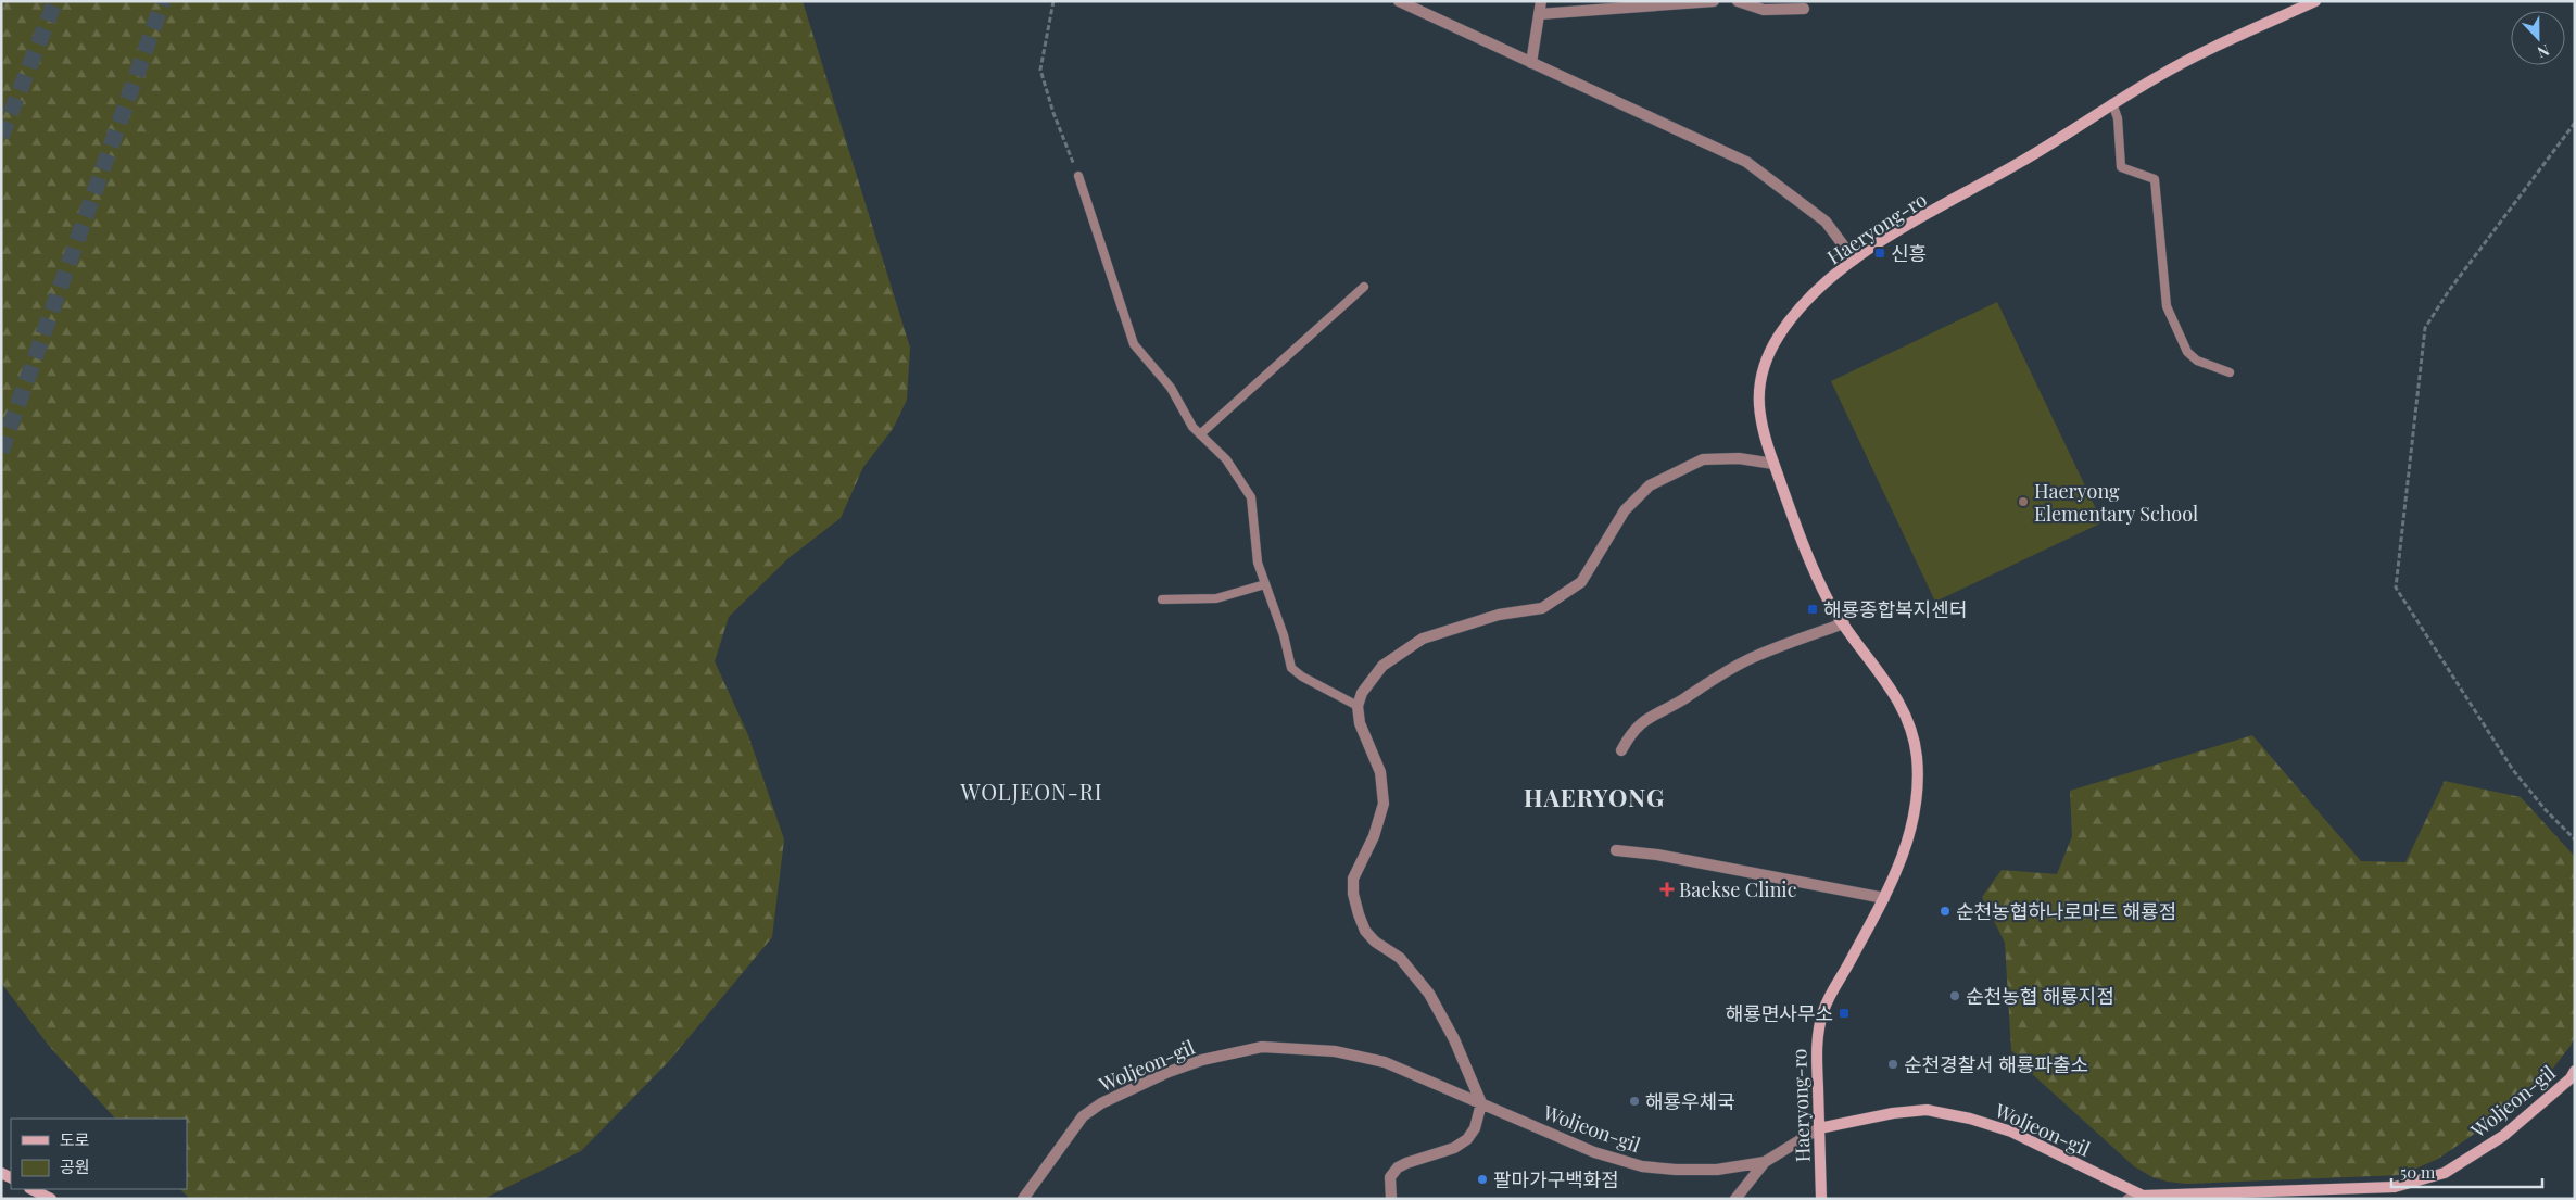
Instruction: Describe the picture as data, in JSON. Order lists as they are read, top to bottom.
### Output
{
  "streets": {
    "main road": ["Haeryong-ro", "Woljeon-gil"]
  },
  "crossings": [
    ["Haeryong-ro", "Woljeon-gil"]
  ],
  "districts": ["WOLJEON-RI", "HAERYONG"],
  "places": {
    "transit": ["신흥", "해룡종합복지센터", "해룡면사무소"],
    "other": [
      "Haeryong Elementary School",
      "순천농협하나로마트 해룡점",
      "순천농협 해룡지점",
      "순천경찰서 해룡파출소",
      "해룡우체국",
      "팔마가구백화점"
    ],
    "health": ["Baekse Clinic"]
  },
  "legend": ["도로", "공원"],
  "scale_bar": "50 m",
  "north": "bottom"
}
